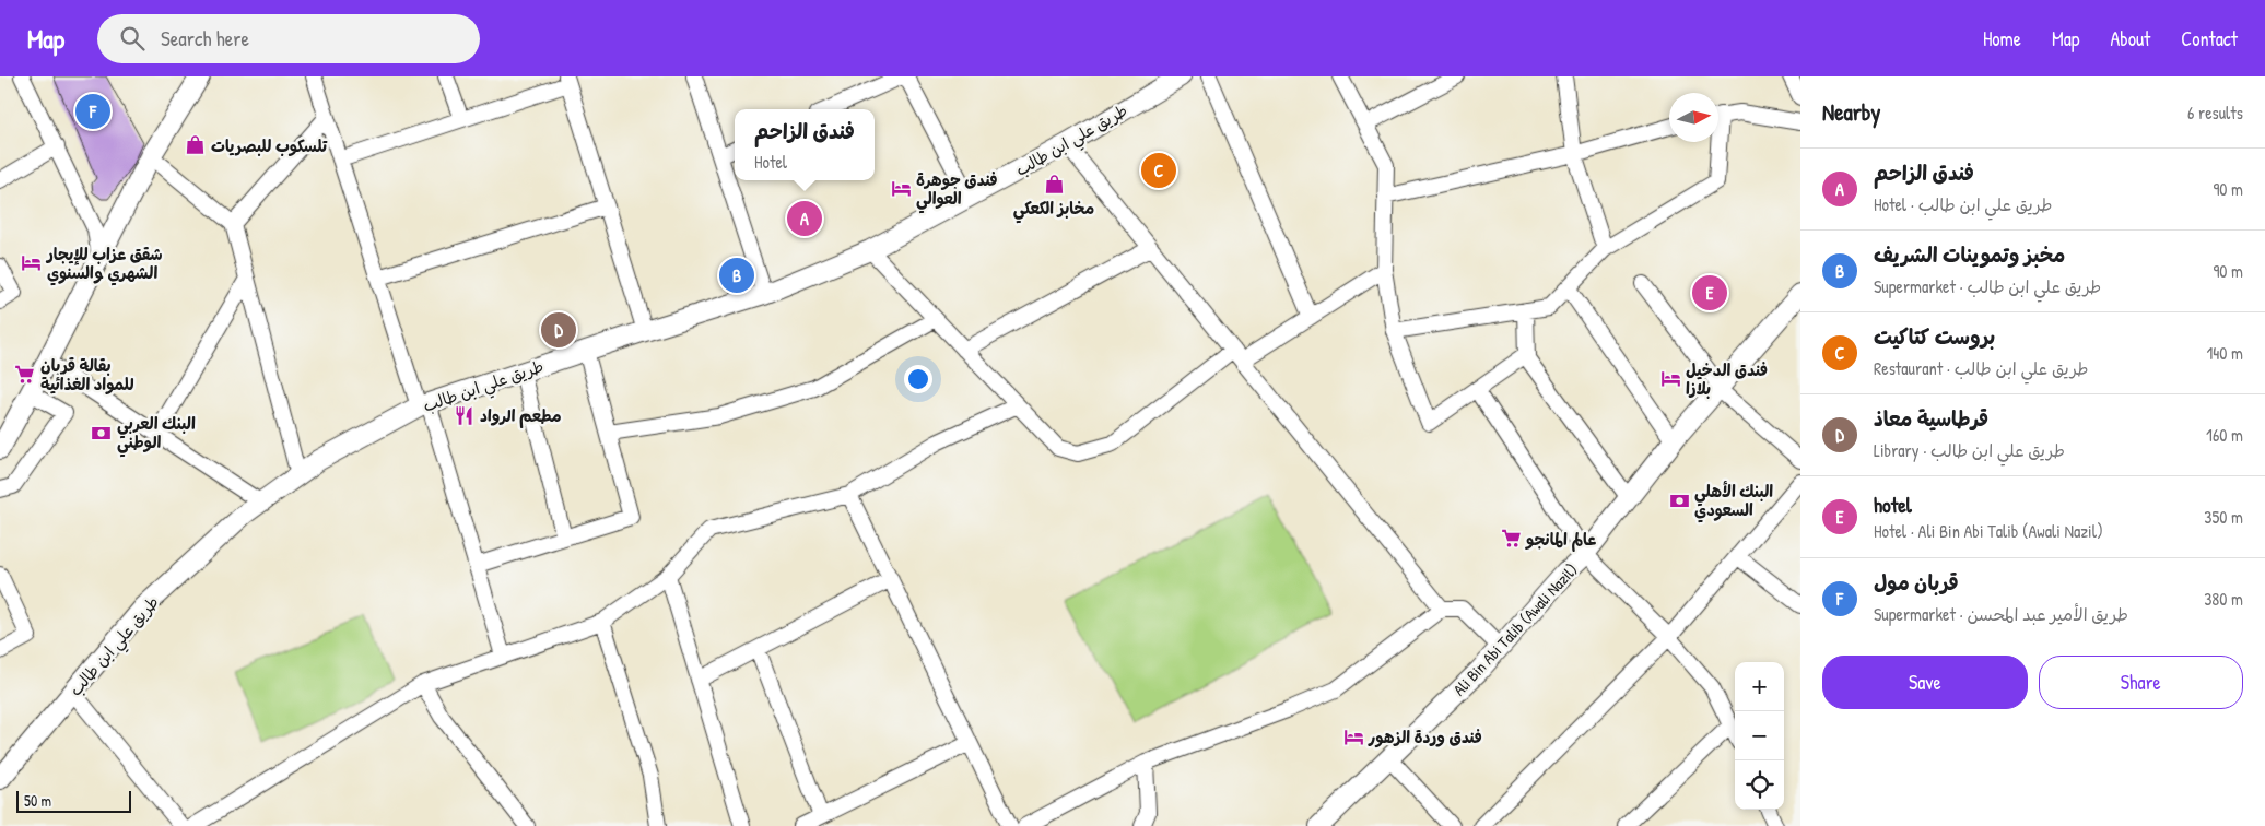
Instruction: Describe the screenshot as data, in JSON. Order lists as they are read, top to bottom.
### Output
{
  "streets": {
    "main road": ["طريق علي ابن طالب", "Ali Bin Abi Talib (Awali Nazil)"]
  },
  "places": {
    "shop": ["تلسكوب للبصريات", "مخابز الكعكي"],
    "hotel": [
      "فندق جوهرة العوالي",
      "شقق عزاب للإيجار الشهري والسنوي",
      "فندق الدخيل بلازا",
      "فندق وردة الزهور"
    ],
    "supermarket": ["بقالة قربان للمواد الغذائية", "عالم المانجو"],
    "restaurant": ["مطعم الرواد"],
    "bank": ["البنك العربي الوطني", "البنك الأهلي السعودي"]
  },
  "scale_bar": "50 m",
  "north": "right",
  "page": {
    "header": "Map",
    "search": "Search here",
    "nav": [
      "Home",
      "Map",
      "About",
      "Contact"
    ],
    "heading": ["Nearby", "6 results"],
    "pins": [
      "F",
      "C",
      "A",
      "B",
      "E",
      "D"
    ],
    "popup": ["فندق الزاحم", "Hotel"],
    "list": [
      {
        "mark": "A",
        "name": "فندق الزاحم",
        "note": "Hotel · طريق علي ابن طالب",
        "value": "90 m"
      },
      {
        "mark": "B",
        "name": "مخبز وتموينات الشريف",
        "note": "Supermarket · طريق علي ابن طالب",
        "value": "90 m"
      },
      {
        "mark": "C",
        "name": "بروست كتاكيت",
        "note": "Restaurant · طريق علي ابن طالب",
        "value": "140 m"
      },
      {
        "mark": "D",
        "name": "قرطاسية معاذ",
        "note": "Library · طريق علي ابن طالب",
        "value": "160 m"
      },
      {
        "mark": "E",
        "name": "hotel",
        "note": "Hotel · Ali Bin Abi Talib (Awali Nazil)",
        "value": "350 m"
      },
      {
        "mark": "F",
        "name": "قربان مول",
        "note": "Supermarket · طريق الأمير عبد المحسن",
        "value": "380 m"
      }
    ],
    "buttons": ["Save", "Share"],
    "map_buttons": ["+", "−"],
    "scale": "50 m"
  }
}
